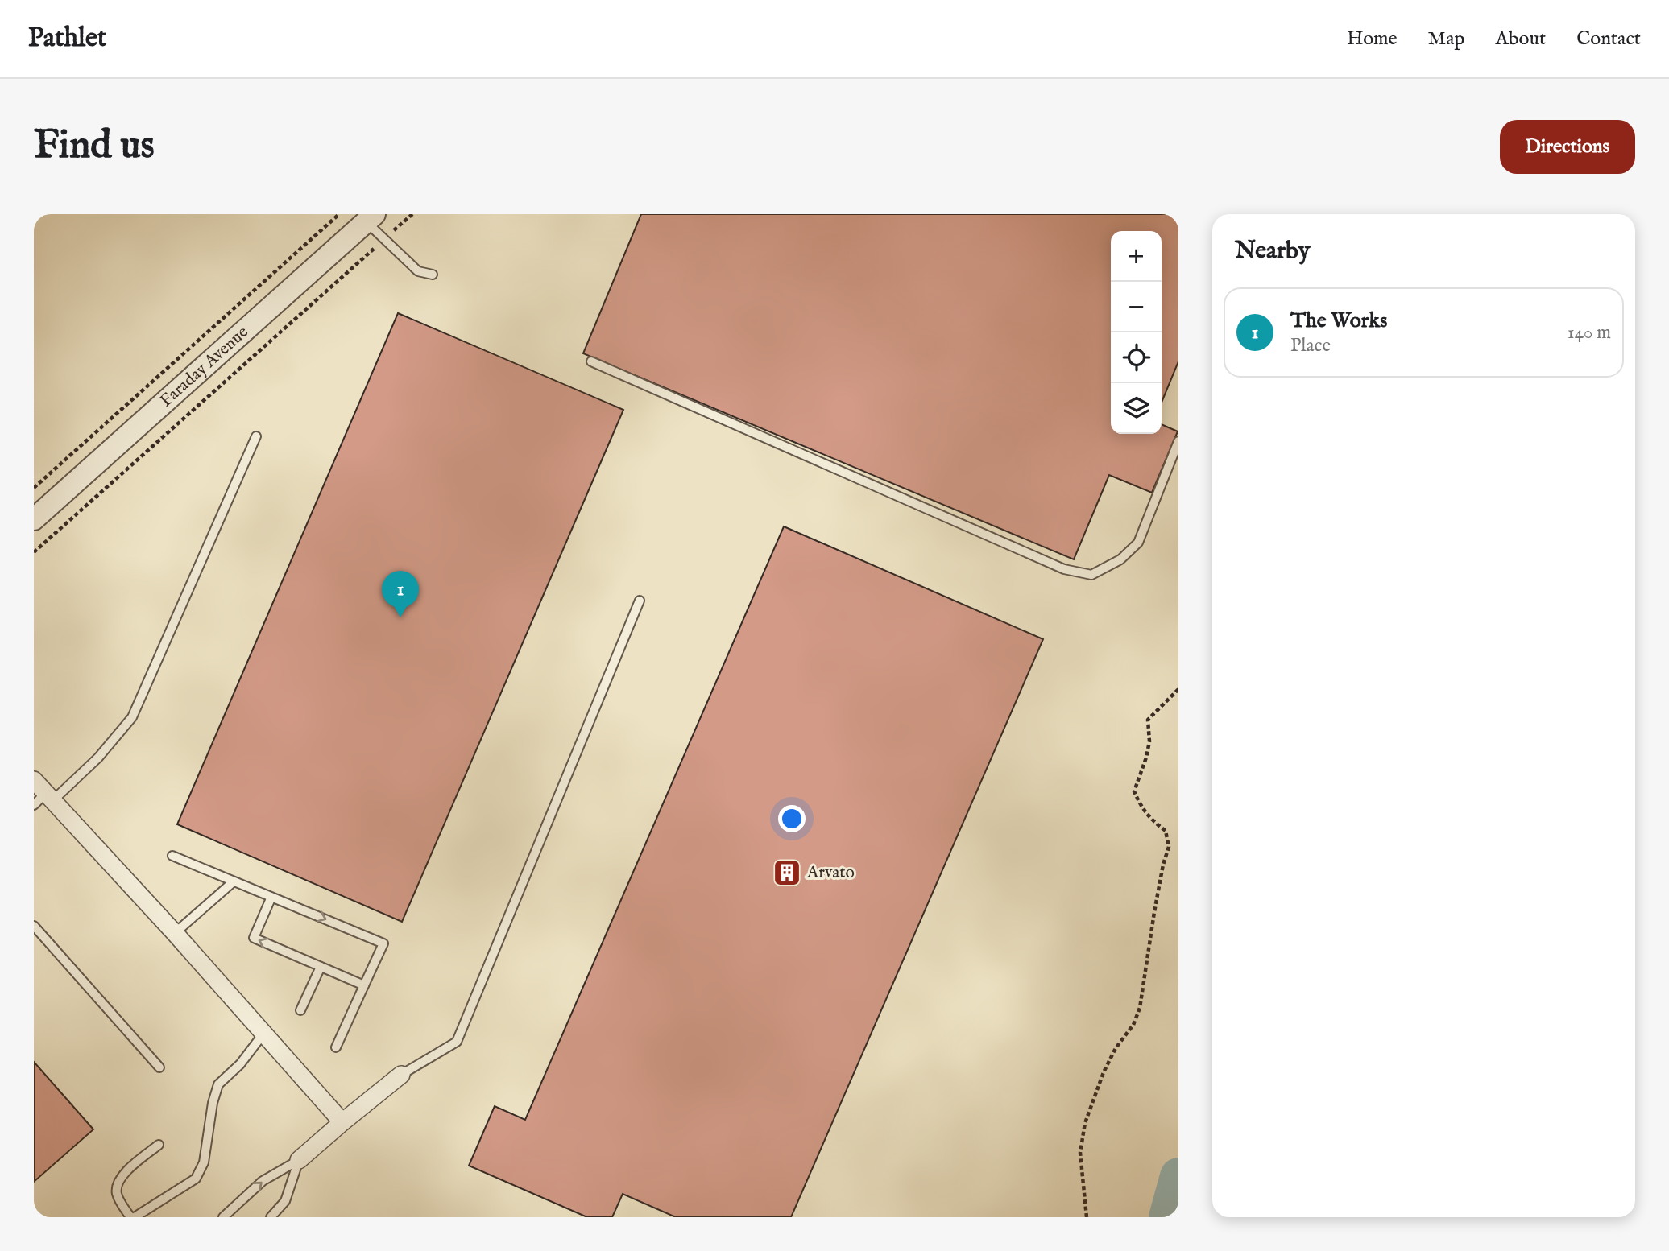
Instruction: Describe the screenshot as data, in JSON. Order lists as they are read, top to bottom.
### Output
{
  "streets": {
    "street": ["Faraday Avenue"]
  },
  "places": {
    "building": ["Arvato"]
  },
  "page": {
    "header": "Pathlet",
    "nav": [
      "Home",
      "Map",
      "About",
      "Contact"
    ],
    "buttons": "Directions",
    "title": "Find us",
    "heading": "Nearby",
    "map_buttons": ["+", "−"],
    "list": [
      {
        "mark": "1",
        "name": "The Works",
        "note": "Place",
        "value": "140 m"
      }
    ],
    "pins": "1"
  }
}
